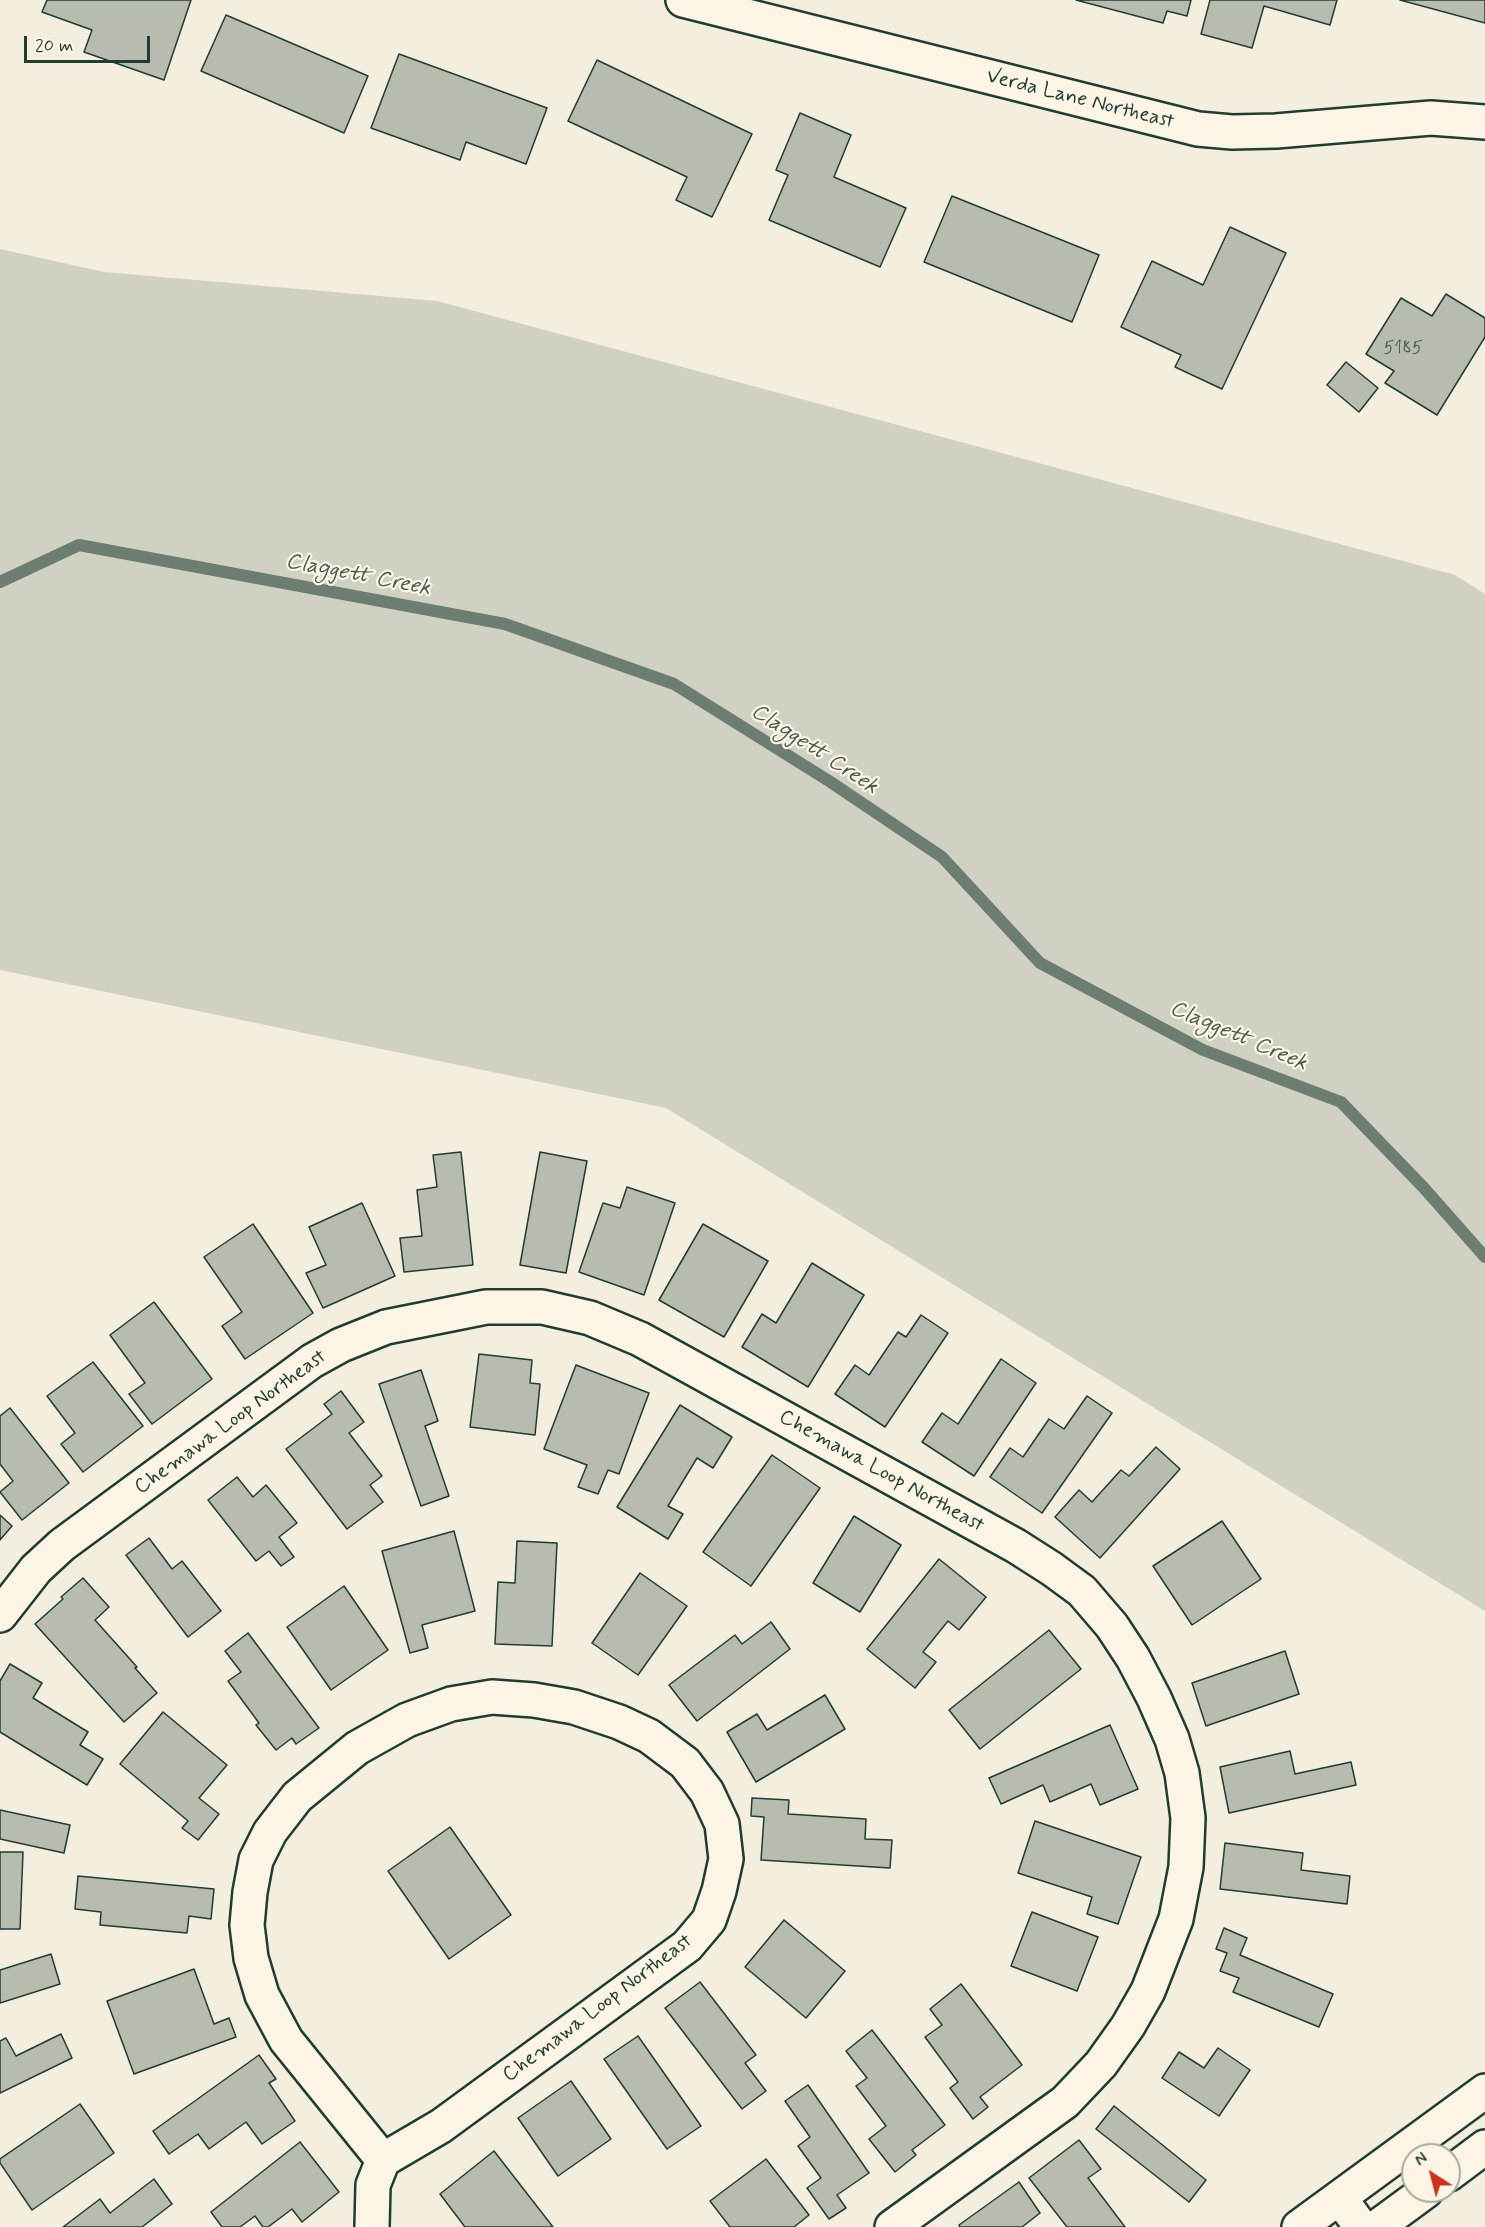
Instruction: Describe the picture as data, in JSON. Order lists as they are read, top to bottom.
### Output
{
  "streets": {
    "street": ["Verda Lane Northeast", "Chemawa Loop Northeast"]
  },
  "water": ["Claggett Creek"],
  "house_numbers": ["5185"],
  "scale_bar": "20 m",
  "north": "top left"
}
